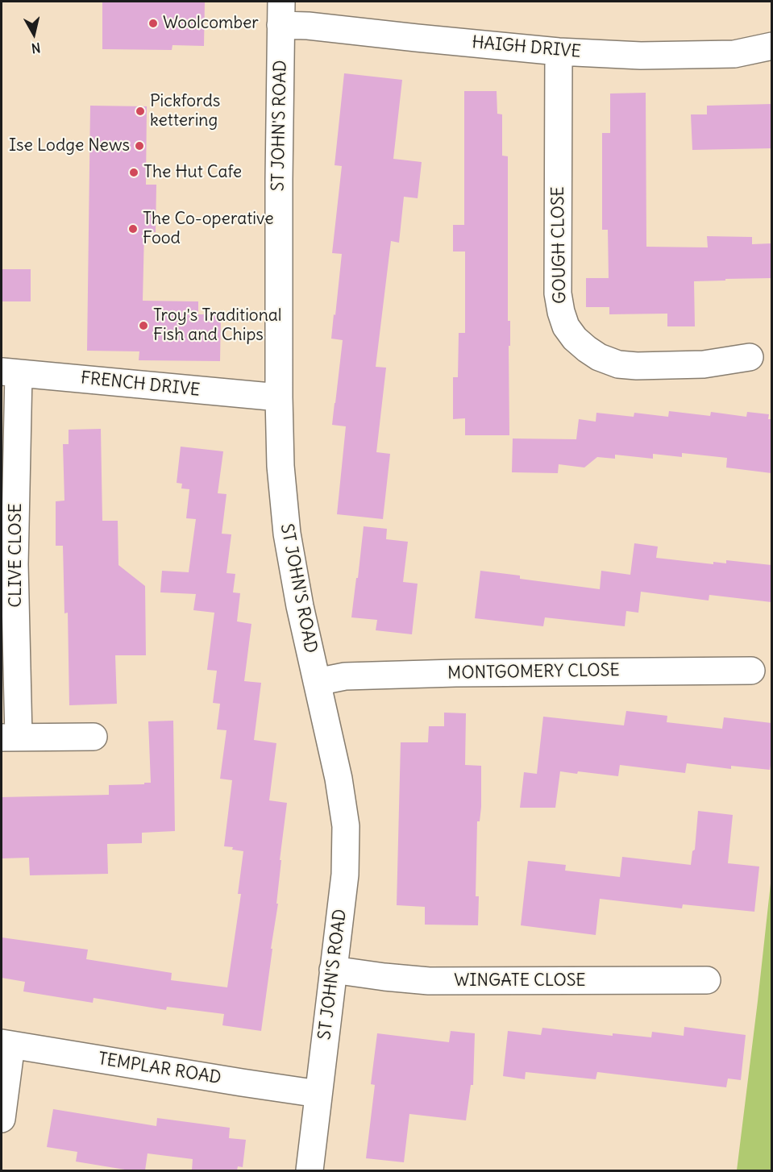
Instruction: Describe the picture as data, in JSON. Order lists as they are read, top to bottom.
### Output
{
  "streets": {
    "street": [
      "HAIGH DRIVE",
      "ST JOHN'S ROAD",
      "GOUGH CLOSE",
      "FRENCH DRIVE",
      "CLIVE CLOSE",
      "MONTGOMERY CLOSE",
      "WINGATE CLOSE",
      "TEMPLAR ROAD"
    ]
  },
  "crossings": [
    ["HAIGH DRIVE", "ST JOHN'S ROAD"],
    ["HAIGH DRIVE", "GOUGH CLOSE"],
    ["ST JOHN'S ROAD", "FRENCH DRIVE"],
    ["ST JOHN'S ROAD", "MONTGOMERY CLOSE"],
    ["ST JOHN'S ROAD", "WINGATE CLOSE"],
    ["ST JOHN'S ROAD", "TEMPLAR ROAD"],
    ["FRENCH DRIVE", "CLIVE CLOSE"]
  ],
  "places": [
    "Woolcomber",
    "Pickfords kettering",
    "Ise Lodge News",
    "The Hut Cafe",
    "The Co-operative Food",
    "Troy's Traditional Fish and Chips"
  ],
  "north": "bottom"
}
